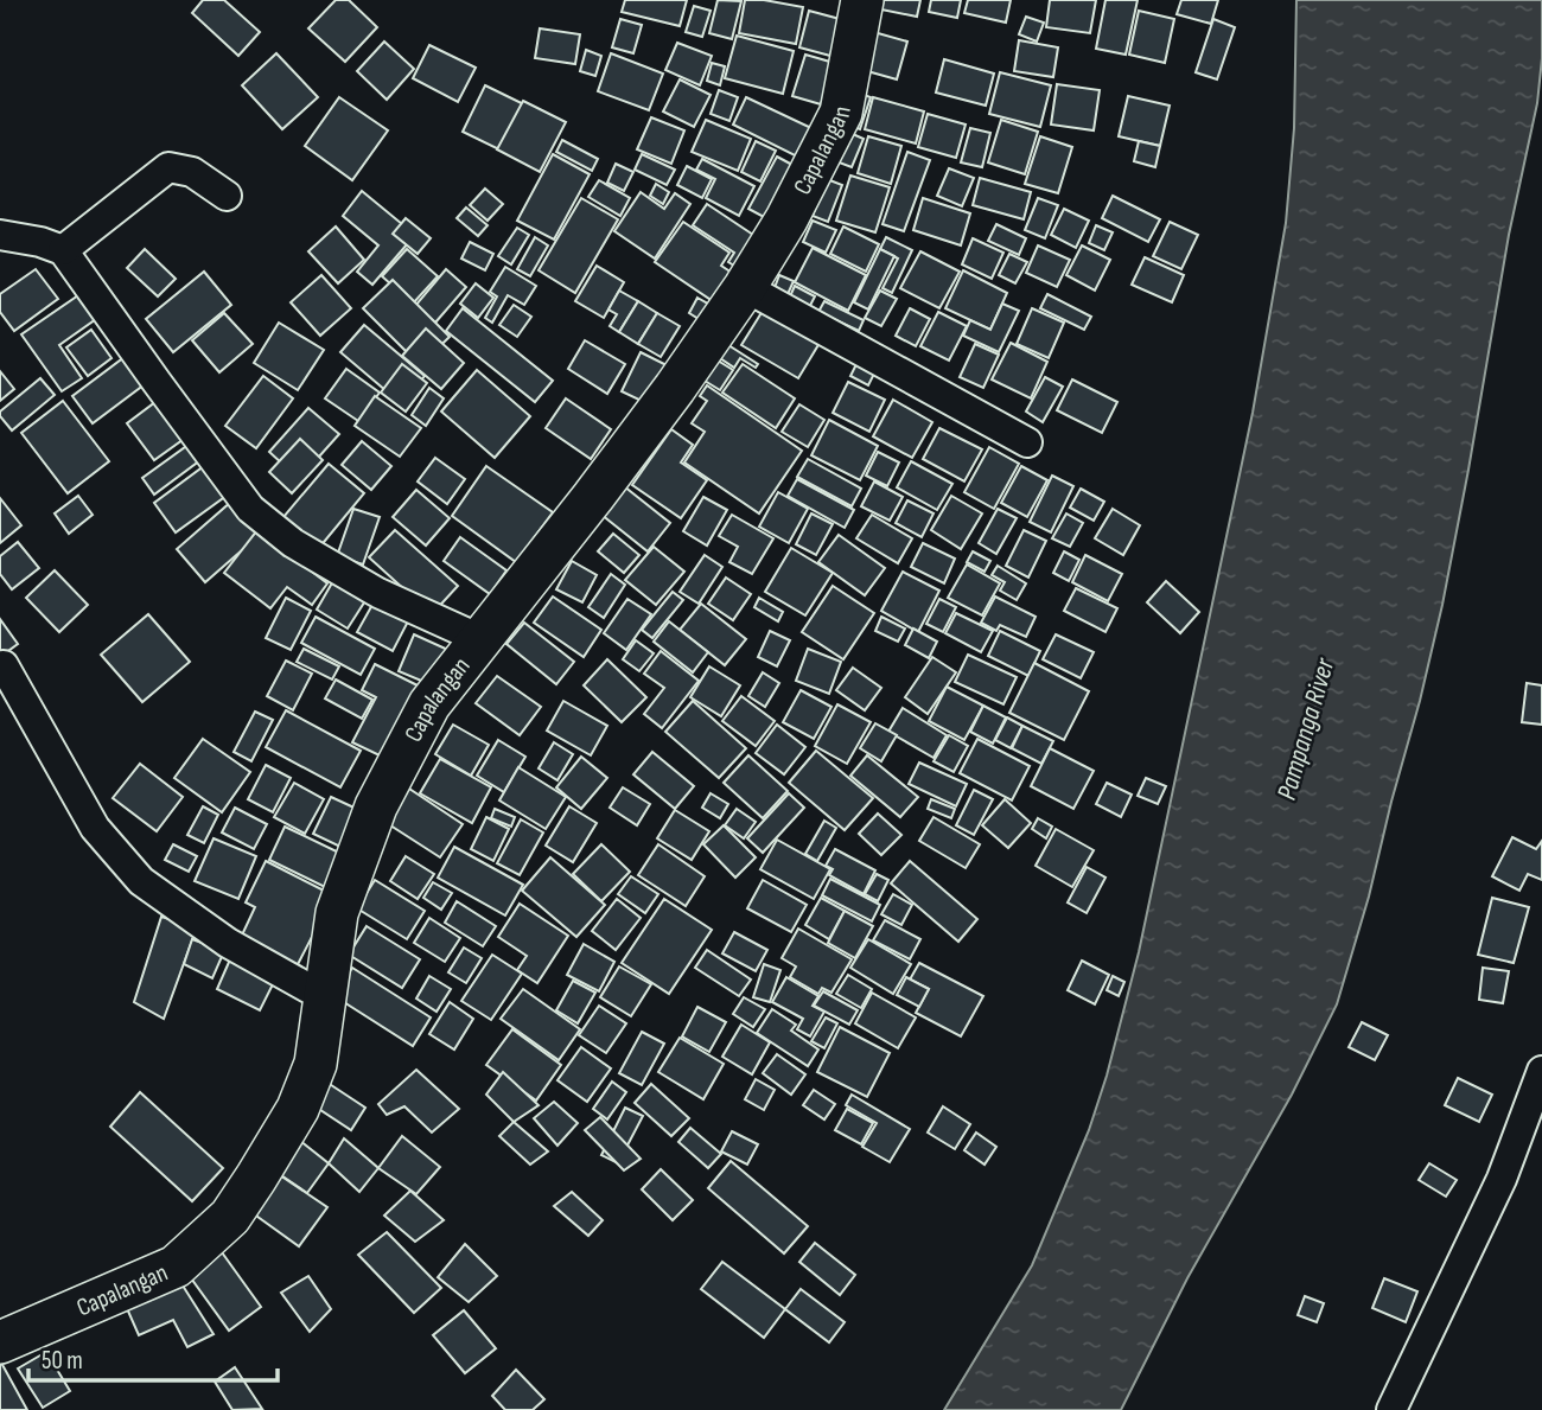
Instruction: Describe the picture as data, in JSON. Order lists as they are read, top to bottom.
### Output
{
  "streets": {
    "street": ["Capalangan"]
  },
  "water": ["Pampanga River"],
  "scale_bar": "50 m"
}
